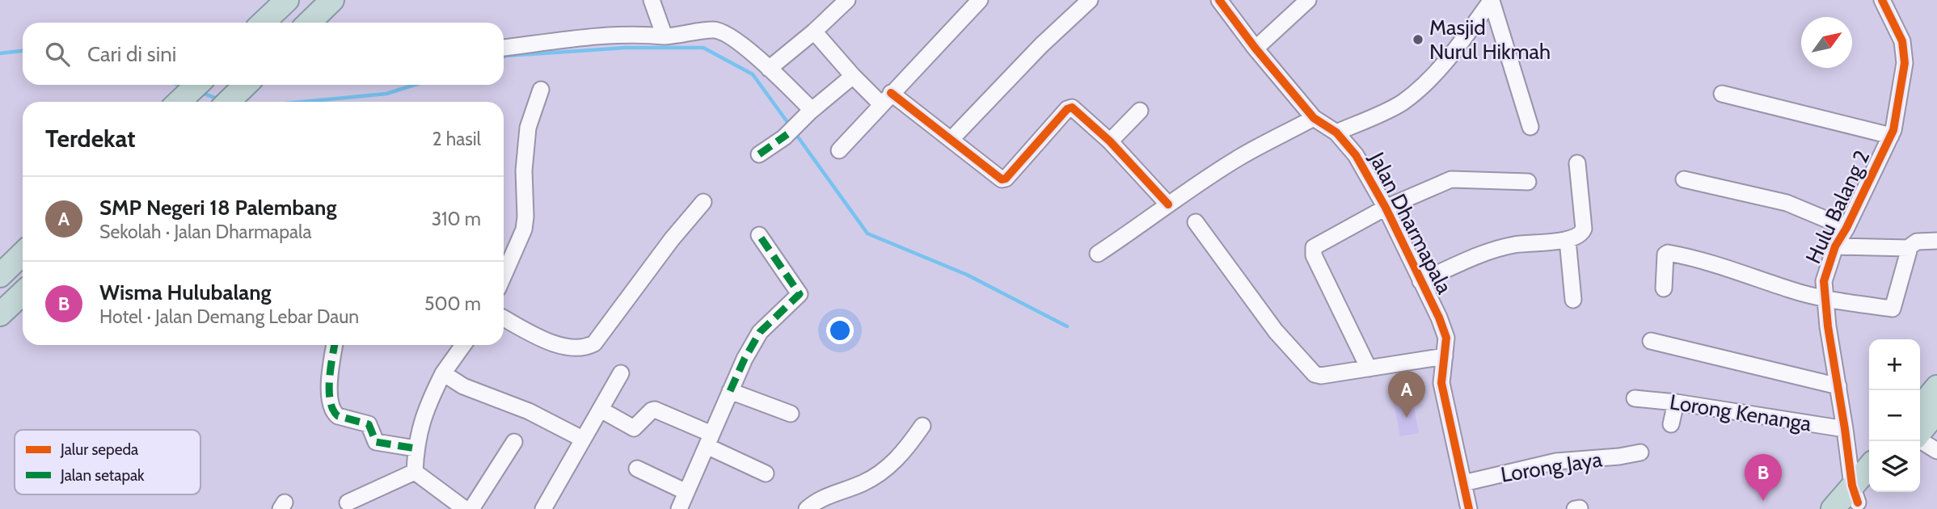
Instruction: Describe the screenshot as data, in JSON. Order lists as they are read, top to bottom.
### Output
{
  "streets": {
    "street": [
      "Hulu Balang 2",
      "Jalan Dharmapala",
      "Lorong Kenanga",
      "Lorong Jaya"
    ]
  },
  "crossings": [
    ["Hulu Balang 2", "Lorong Kenanga"],
    ["Jalan Dharmapala", "Lorong Jaya"]
  ],
  "places": ["Masjid Nurul Hikmah"],
  "legend": ["Jalur sepeda", "Jalan setapak"],
  "north": "top right",
  "page": {
    "search": "Cari di sini",
    "heading": ["Terdekat", "2 hasil"],
    "list": [
      {
        "mark": "A",
        "name": "SMP Negeri 18 Palembang",
        "note": "Sekolah · Jalan Dharmapala",
        "value": "310 m"
      },
      {
        "mark": "B",
        "name": "Wisma Hulubalang",
        "note": "Hotel · Jalan Demang Lebar Daun",
        "value": "500 m"
      }
    ],
    "map_buttons": ["+", "−"],
    "pins": ["A", "B"]
  }
}
